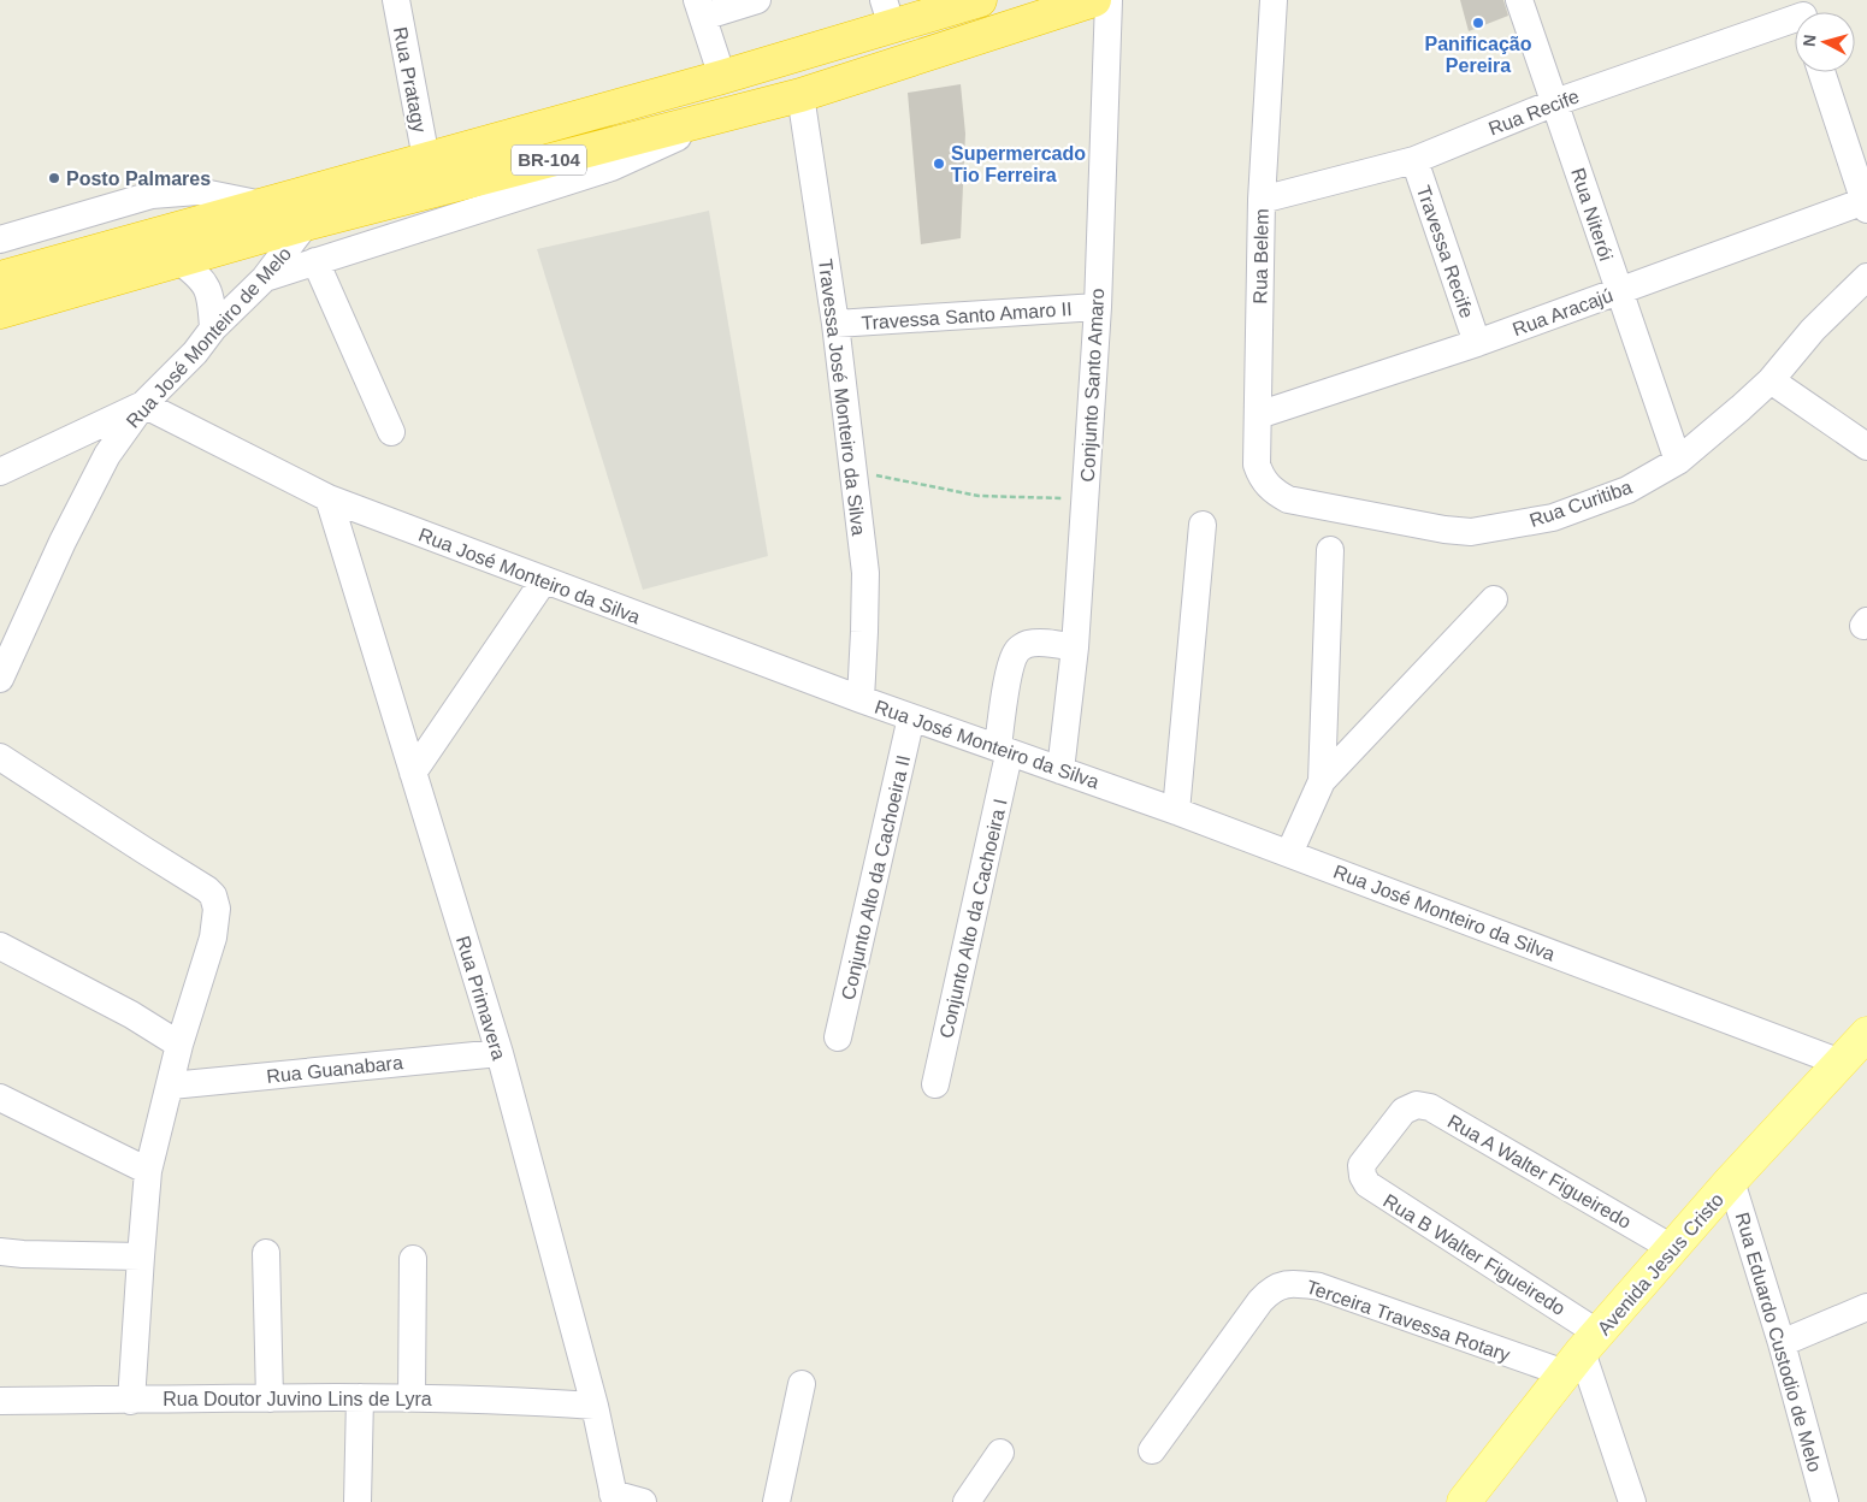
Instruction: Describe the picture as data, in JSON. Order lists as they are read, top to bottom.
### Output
{
  "streets": {
    "highway": ["BR-104"],
    "main road": ["Avenida Jesus Cristo"],
    "street": [
      "Rua Pratagy",
      "Rua Recife",
      "Rua Niterói",
      "Travessa Recife",
      "Rua Belem",
      "Rua Aracajú",
      "Travessa Santo Amaro II",
      "Rua José Monteiro de Melo",
      "Conjunto Santo Amaro",
      "Travessa José Monteiro da Silva",
      "Rua Curitiba",
      "Rua José Monteiro da Silva",
      "Conjunto Alto da Cachoeira II",
      "Conjunto Alto da Cachoeira I",
      "Rua Primavera",
      "Rua Guanabara",
      "Rua A Walter Figueiredo",
      "Rua B Walter Figueiredo",
      "Terceira Travessa Rotary",
      "Rua Eduardo Custodio de Melo",
      "Rua Doutor Juvino Lins de Lyra"
    ]
  },
  "crossings": [
    ["Rua Pratagy", "BR-104"],
    ["Rua Recife", "Rua Niterói"],
    ["Rua Recife", "Travessa Recife"],
    ["Rua Recife", "Rua Belem"],
    ["BR-104", "Rua José Monteiro de Melo"],
    ["BR-104", "Travessa José Monteiro da Silva"],
    ["Rua Niterói", "Rua Aracajú"],
    ["Rua Niterói", "Rua Curitiba"],
    ["Travessa Recife", "Rua Aracajú"],
    ["Rua Belem", "Rua Aracajú"],
    ["Rua Belem", "Rua Curitiba"],
    ["Travessa Santo Amaro II", "Conjunto Santo Amaro"],
    ["Travessa Santo Amaro II", "Travessa José Monteiro da Silva"],
    ["Rua José Monteiro de Melo", "Rua José Monteiro da Silva"],
    ["Conjunto Santo Amaro", "Rua José Monteiro da Silva"],
    ["Conjunto Santo Amaro", "Conjunto Alto da Cachoeira I"],
    ["Travessa José Monteiro da Silva", "Rua José Monteiro da Silva"],
    ["Rua José Monteiro da Silva", "Conjunto Alto da Cachoeira II"],
    ["Rua José Monteiro da Silva", "Conjunto Alto da Cachoeira I"],
    ["Rua José Monteiro da Silva", "Rua Primavera"],
    ["Rua José Monteiro da Silva", "Avenida Jesus Cristo"],
    ["Rua Primavera", "Rua Guanabara"],
    ["Rua Primavera", "Rua Doutor Juvino Lins de Lyra"],
    ["Rua A Walter Figueiredo", "Rua B Walter Figueiredo"],
    ["Rua A Walter Figueiredo", "Avenida Jesus Cristo"],
    ["Rua B Walter Figueiredo", "Avenida Jesus Cristo"],
    ["Rua B Walter Figueiredo", "Terceira Travessa Rotary"],
    ["Avenida Jesus Cristo", "Terceira Travessa Rotary"],
    ["Avenida Jesus Cristo", "Rua Eduardo Custodio de Melo"]
  ],
  "places": ["Panificação Pereira", "Supermercado Tio Ferreira", "Posto Palmares"],
  "north": "left"
}
